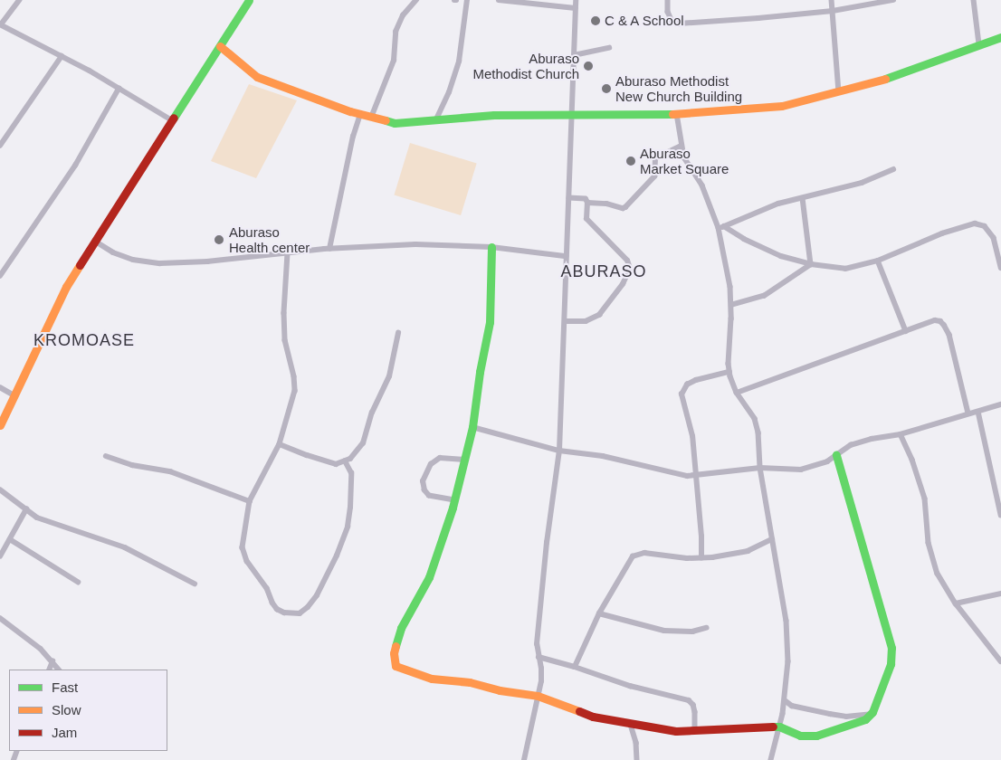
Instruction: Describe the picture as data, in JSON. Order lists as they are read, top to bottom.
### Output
{
  "districts": ["ABURASO", "KROMOASE"],
  "places": [
    "C & A School",
    "Aburaso Methodist Church",
    "Aburaso Methodist New Church Building",
    "Aburaso Market Square",
    "Aburaso Health center"
  ],
  "legend": ["Fast", "Slow", "Jam"]
}
